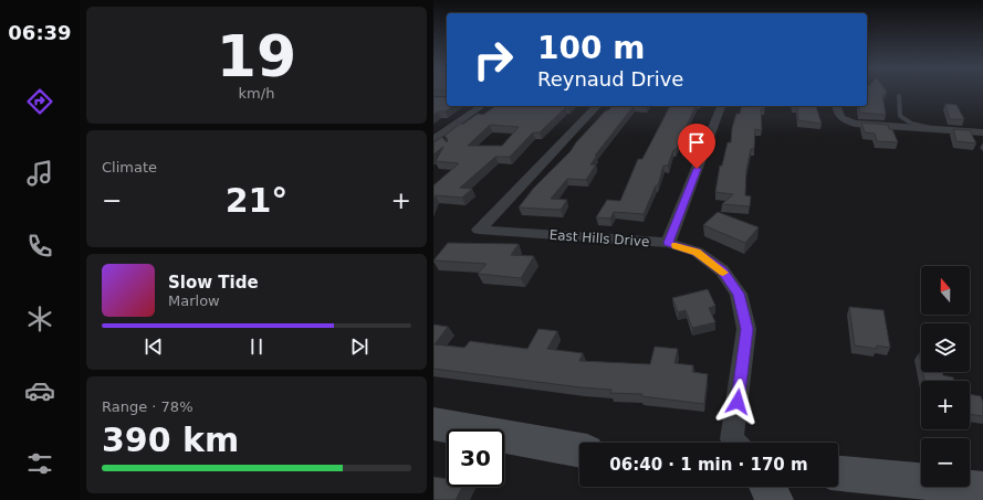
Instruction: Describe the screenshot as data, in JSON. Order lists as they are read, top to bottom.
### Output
{
  "streets": {
    "street": ["East Hills Drive"]
  },
  "north": "top",
  "page": {
    "tabs": "06:39",
    "tile": [
      ["19", "km/h"],
      "Climate",
      ["Range · 78%", "390 km"]
    ],
    "turn": ["100 m", "Reynaud Drive"],
    "heat": ["−", "21°", "+"],
    "song": ["Slow Tide", "Marlow"],
    "map_buttons": ["+", "−"],
    "limit": "30",
    "trip": "06:40 · 1 min · 170 m"
  }
}
